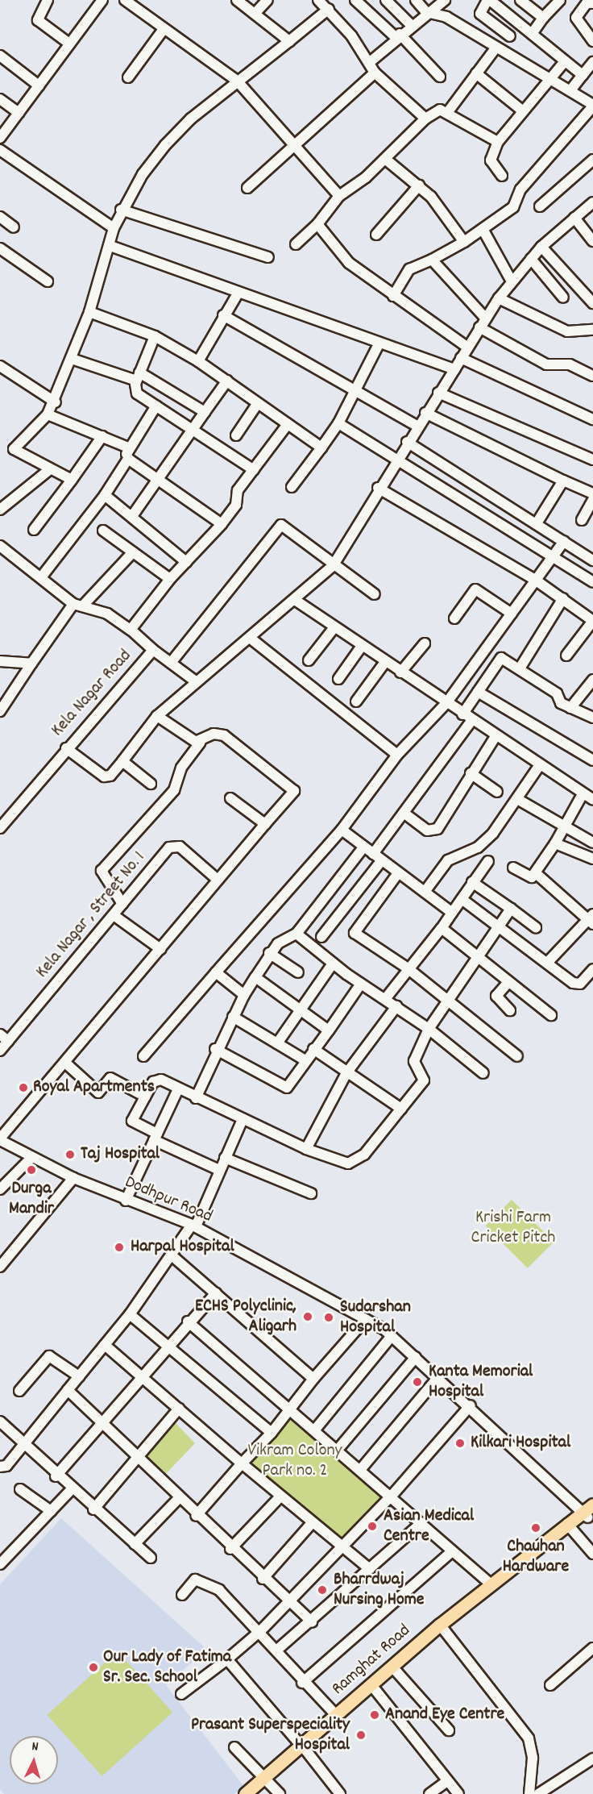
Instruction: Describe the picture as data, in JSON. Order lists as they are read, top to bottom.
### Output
{
  "streets": {
    "main road": ["Ramghat Road"],
    "street": ["Kela Nagar Road", "Kela Nagar , Street No. 1", "Dodhpur Road"]
  },
  "crossings": [
    ["Dodhpur Road", "Ramghat Road"]
  ],
  "parks": ["Krishi Farm Cricket Pitch", "Vikram Colony Park no. 2"],
  "places": [
    "Royal Apartments",
    "Taj Hospital",
    "Durga Mandir",
    "Harpal Hospital",
    "ECHS Polyclinic, Aligarh",
    "Sudarshan Hospital",
    "Kanta Memorial Hospital",
    "Kilkari Hospital",
    "Asian Medical Centre",
    "Chauhan Hardware",
    "Bharrdwaj Nursing Home",
    "Our Lady of Fatima Sr. Sec. School",
    "Anand Eye Centre",
    "Prasant Superspeciality Hospital"
  ],
  "north": "top"
}
